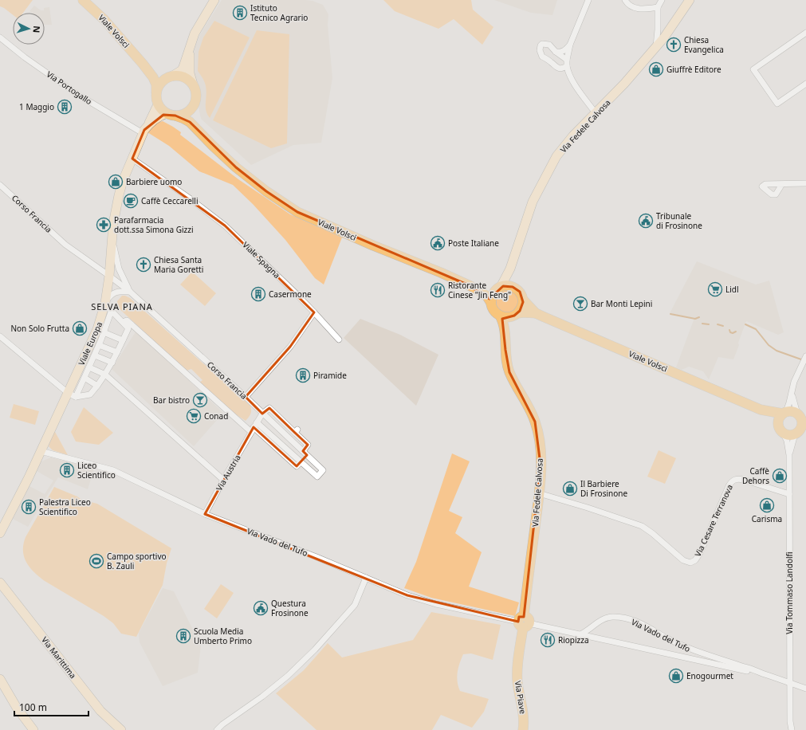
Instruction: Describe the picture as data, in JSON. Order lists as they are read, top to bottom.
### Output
{
  "streets": {
    "main road": ["Viale Volsci", "Via Fedele Calvosa", "Via Piave"],
    "street": [
      "Via Portogallo",
      "Corso Francia",
      "Viale Spagna",
      "Viale Europa",
      "Via Austria",
      "Via Cesare Terranova",
      "Via Vado del Tufo",
      "Via Tommaso Landolfi",
      "Via Marittima"
    ]
  },
  "crossings": [
    ["Viale Volsci", "Via Fedele Calvosa"],
    ["Viale Volsci", "Via Tommaso Landolfi"],
    ["Via Portogallo", "Viale Europa"],
    ["Via Fedele Calvosa", "Via Cesare Terranova"],
    ["Via Fedele Calvosa", "Via Vado del Tufo"],
    ["Via Fedele Calvosa", "Via Piave"],
    ["Corso Francia", "Viale Europa"],
    ["Corso Francia", "Via Austria"],
    ["Viale Spagna", "Viale Europa"],
    ["Viale Europa", "Via Vado del Tufo"],
    ["Via Austria", "Via Vado del Tufo"],
    ["Via Cesare Terranova", "Via Tommaso Landolfi"],
    ["Via Vado del Tufo", "Via Tommaso Landolfi"],
    ["Via Vado del Tufo", "Via Piave"]
  ],
  "districts": ["SELVA PIANA"],
  "places": {
    "building": [
      "Istituto Tecnico Agrario",
      "1 Maggio",
      "Casermone",
      "Piramide",
      "Liceo Scientifico",
      "Palestra Liceo Scientifico",
      "Scuola Media Umberto Primo"
    ],
    "church": ["Chiesa Evangelica", "Chiesa Santa Maria Goretti"],
    "shop": [
      "Giuffrè Editore",
      "Barbiere uomo",
      "Non Solo Frutta",
      "Caffè Dehors",
      "Il Barbiere Di Frosinone",
      "Carisma",
      "Enogourmet"
    ],
    "cafe": ["Caffè Ceccarelli"],
    "public building": ["Tribunale di Frosinone", "Poste Italiane", "Questura Frosinone"],
    "pharmacy": ["Parafarmacia dott.ssa Simona Gizzi"],
    "supermarket": ["Lidl", "Conad"],
    "restaurant": ["Ristorante Cinese \"Jin Feng\"", "Riopizza"],
    "bar": ["Bar Monti Lepini", "Bar bistro"],
    "sports": ["Campo sportivo B. Zauli"]
  },
  "scale_bar": "100 m",
  "north": "right"
}
